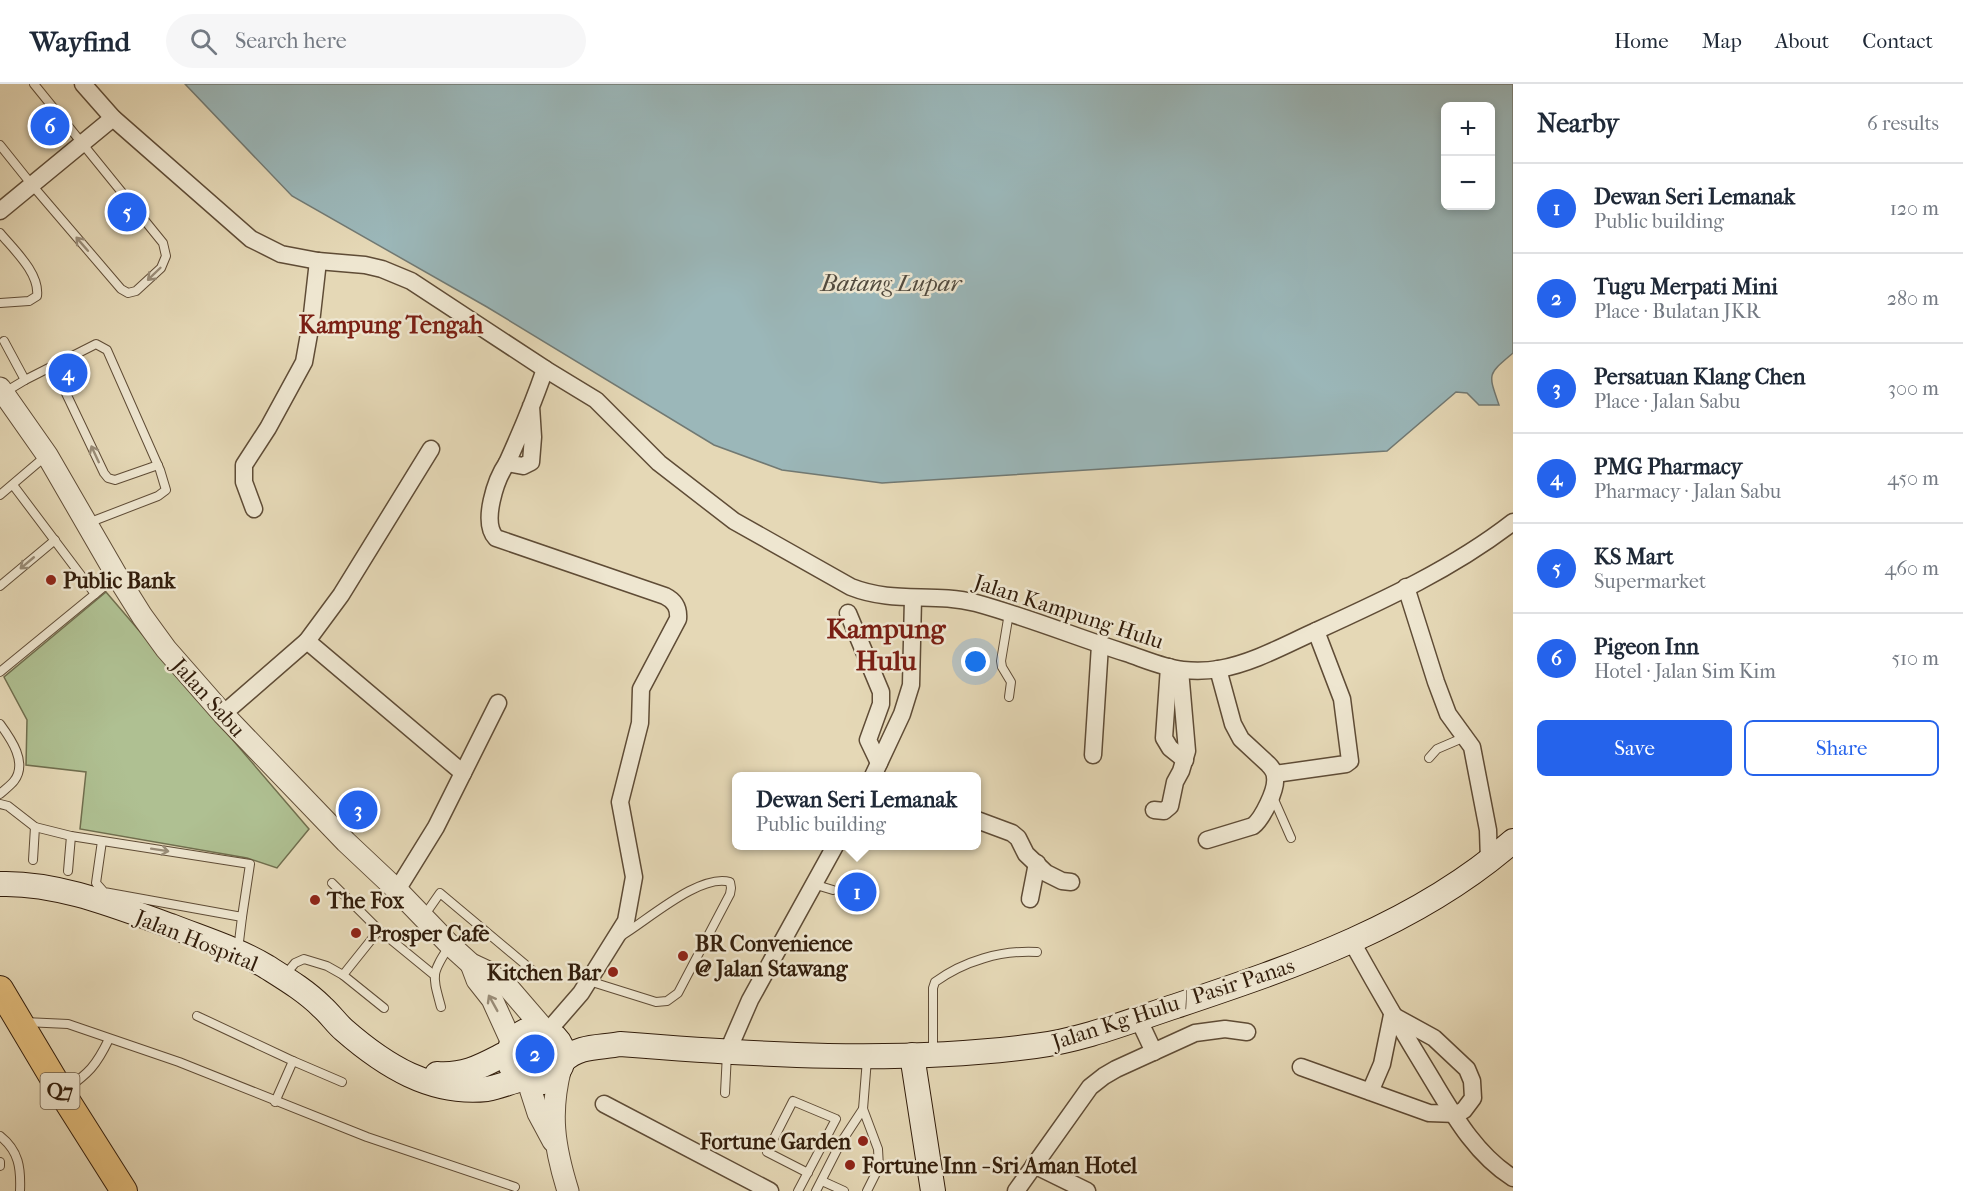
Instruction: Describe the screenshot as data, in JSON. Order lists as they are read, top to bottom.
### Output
{
  "streets": {
    "main road": ["Jalan Hospital", "Jalan Kg Hulu / Pasir Panas", "Q7"],
    "street": ["Jalan Kampung Hulu", "Jalan Sabu"]
  },
  "districts": ["Kampung Tengah", "Kampung Hulu"],
  "water": ["Batang Lupar"],
  "places": [
    "Public Bank",
    "The Fox",
    "Prosper Cafe",
    "BR Convenience @ Jalan Stawang",
    "Kitchen Bar",
    "Fortune Garden",
    "Fortune Inn - Sri Aman Hotel"
  ],
  "page": {
    "header": "Wayfind",
    "search": "Search here",
    "nav": [
      "Home",
      "Map",
      "About",
      "Contact"
    ],
    "heading": ["Nearby", "6 results"],
    "map_buttons": ["+", "−"],
    "pins": [
      "6",
      "5",
      "4",
      "3",
      "1",
      "2"
    ],
    "list": [
      {
        "mark": "1",
        "name": "Dewan Seri Lemanak",
        "note": "Public building",
        "value": "120 m"
      },
      {
        "mark": "2",
        "name": "Tugu Merpati Mini",
        "note": "Place · Bulatan JKR",
        "value": "280 m"
      },
      {
        "mark": "3",
        "name": "Persatuan Klang Chen",
        "note": "Place · Jalan Sabu",
        "value": "300 m"
      },
      {
        "mark": "4",
        "name": "PMG Pharmacy",
        "note": "Pharmacy · Jalan Sabu",
        "value": "450 m"
      },
      {
        "mark": "5",
        "name": "KS Mart",
        "note": "Supermarket",
        "value": "460 m"
      },
      {
        "mark": "6",
        "name": "Pigeon Inn",
        "note": "Hotel · Jalan Sim Kim",
        "value": "510 m"
      }
    ],
    "buttons": ["Save", "Share"],
    "popup": ["Dewan Seri Lemanak", "Public building"]
  }
}
